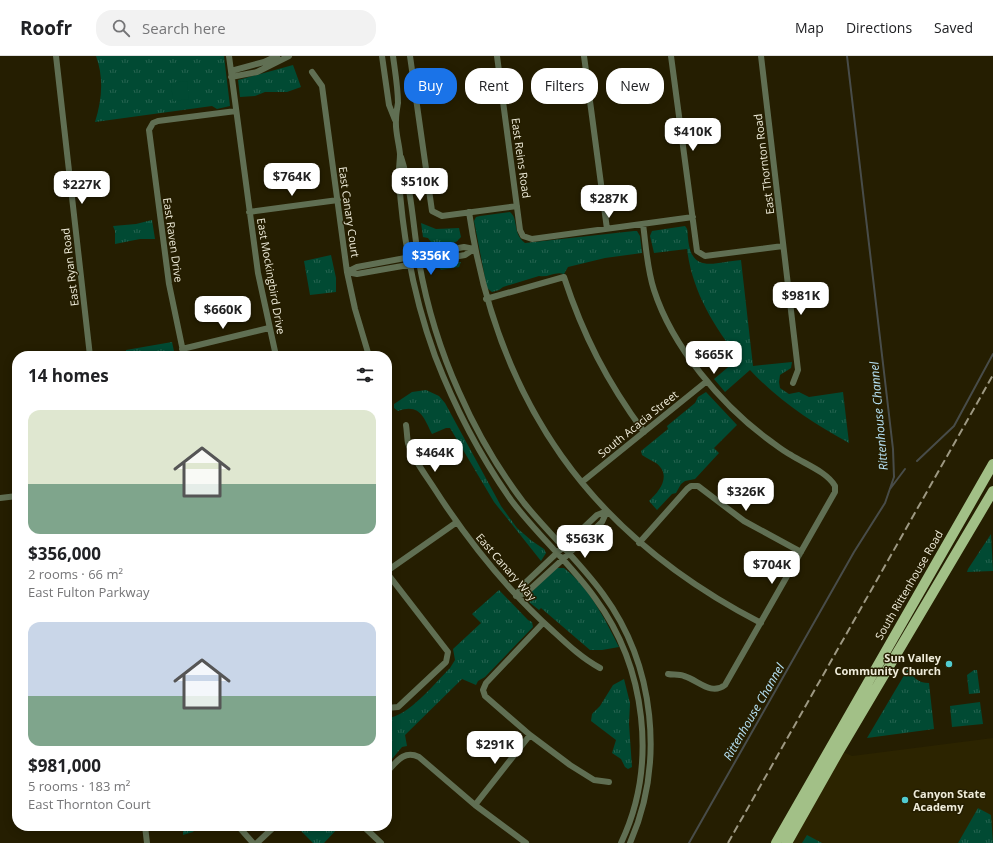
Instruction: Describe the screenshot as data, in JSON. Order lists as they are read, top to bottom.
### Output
{
  "streets": {
    "main road": ["South Rittenhouse Road"],
    "street": [
      "East Reins Road",
      "East Thornton Road",
      "East Canary Court",
      "East Raven Drive",
      "East Ryan Road",
      "East Mockingbird Drive",
      "South Acacia Street",
      "East Canary Way"
    ]
  },
  "crossings": [
    ["East Raven Drive", "East Mockingbird Drive"]
  ],
  "water": ["Rittenhouse Channel"],
  "places": ["Sun Valley Community Church", "Canyon State Academy"],
  "page": {
    "header": "Roofr",
    "search": "Search here",
    "nav": ["Map", "Directions", "Saved"],
    "chip": [
      "Buy",
      "Rent",
      "Filters",
      "New"
    ],
    "price": [
      "$410K",
      "$764K",
      "$510K",
      "$227K",
      "$287K",
      "$356K",
      "$981K",
      "$660K",
      "$665K",
      "$464K",
      "$326K",
      "$563K",
      "$704K",
      "$291K"
    ],
    "heading": "14 homes",
    "list": [
      {
        "name": "$356,000",
        "note": "2 rooms · 66 m² · East Fulton Parkway"
      },
      {
        "name": "$981,000",
        "note": "5 rooms · 183 m² · East Thornton Court"
      }
    ]
  }
}
